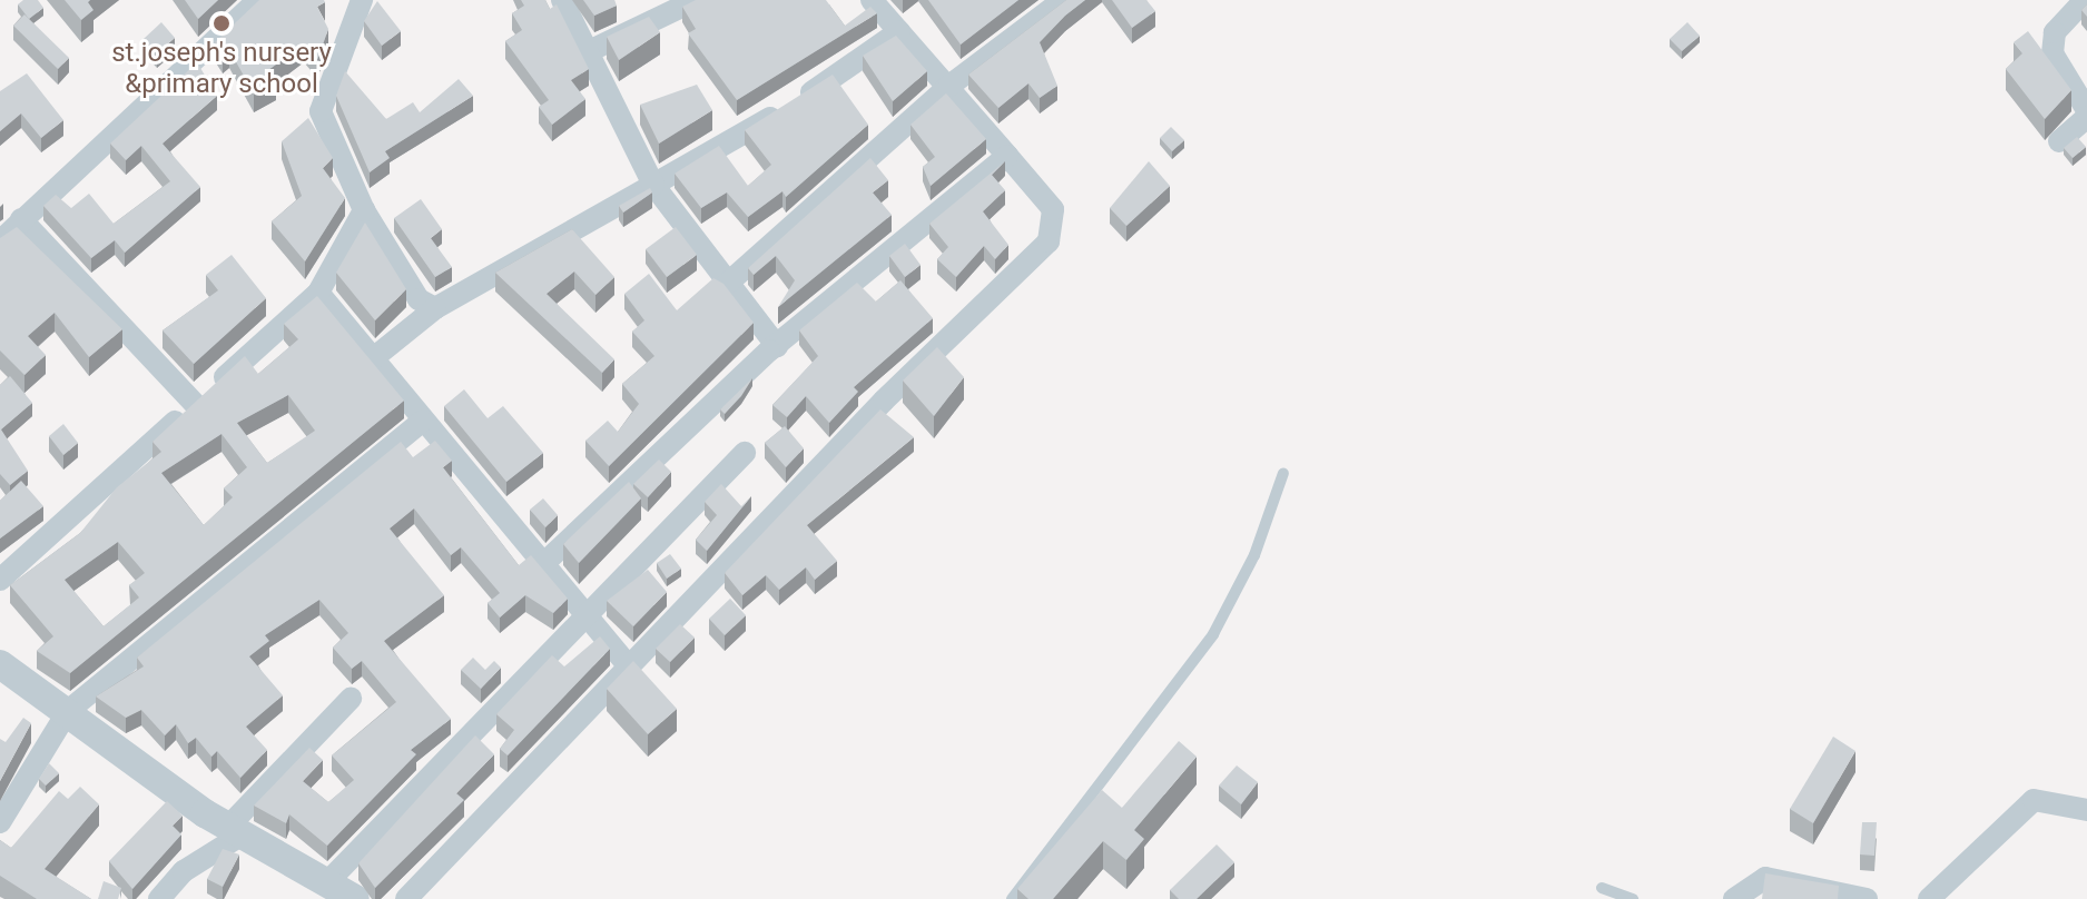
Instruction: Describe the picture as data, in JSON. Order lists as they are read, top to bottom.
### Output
{
  "places": ["st.joseph's nursery &primary school"]
}
